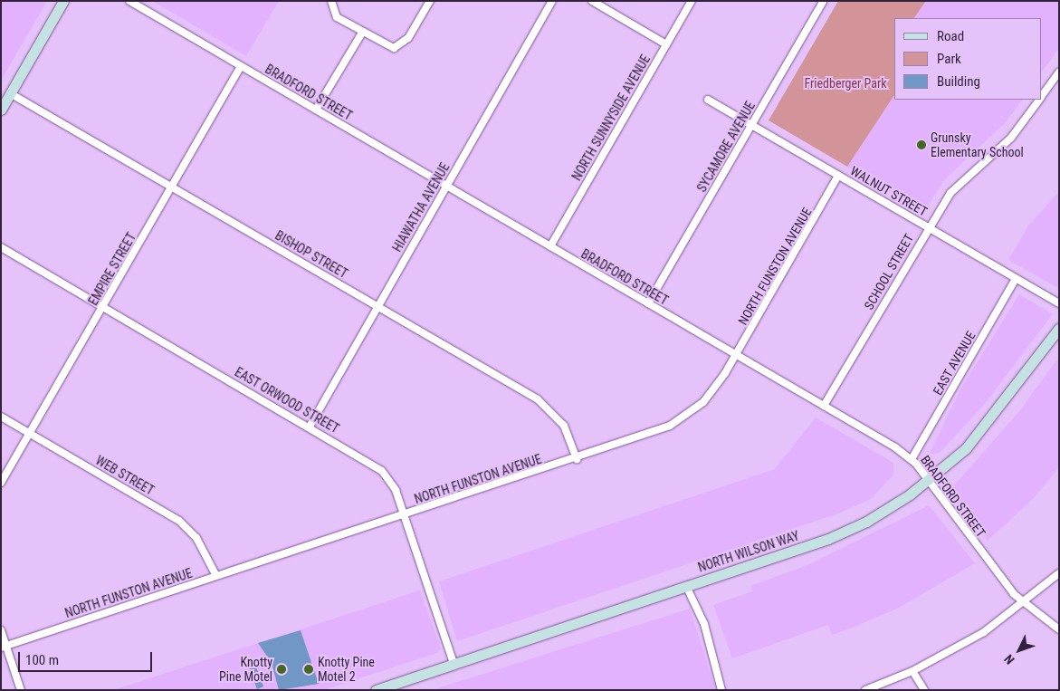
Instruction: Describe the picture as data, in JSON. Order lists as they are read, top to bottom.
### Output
{
  "streets": {
    "main road": ["NORTH WILSON WAY"],
    "street": [
      "BRADFORD STREET",
      "NORTH SUNNYSIDE AVENUE",
      "SYCAMORE AVENUE",
      "WALNUT STREET",
      "HIAWATHA AVENUE",
      "BISHOP STREET",
      "NORTH FUNSTON AVENUE",
      "EMPIRE STREET",
      "SCHOOL STREET",
      "EAST AVENUE",
      "EAST ORWOOD STREET",
      "WEB STREET"
    ]
  },
  "crossings": [
    ["BRADFORD STREET", "NORTH SUNNYSIDE AVENUE"],
    ["BRADFORD STREET", "SYCAMORE AVENUE"],
    ["BRADFORD STREET", "HIAWATHA AVENUE"],
    ["BRADFORD STREET", "NORTH FUNSTON AVENUE"],
    ["BRADFORD STREET", "EMPIRE STREET"],
    ["BRADFORD STREET", "SCHOOL STREET"],
    ["BRADFORD STREET", "EAST AVENUE"],
    ["BRADFORD STREET", "NORTH WILSON WAY"],
    ["SYCAMORE AVENUE", "WALNUT STREET"],
    ["WALNUT STREET", "NORTH FUNSTON AVENUE"],
    ["WALNUT STREET", "SCHOOL STREET"],
    ["WALNUT STREET", "EAST AVENUE"],
    ["HIAWATHA AVENUE", "BISHOP STREET"],
    ["HIAWATHA AVENUE", "EAST ORWOOD STREET"],
    ["BISHOP STREET", "NORTH FUNSTON AVENUE"],
    ["BISHOP STREET", "EMPIRE STREET"],
    ["NORTH FUNSTON AVENUE", "EAST ORWOOD STREET"],
    ["NORTH FUNSTON AVENUE", "WEB STREET"],
    ["EMPIRE STREET", "EAST ORWOOD STREET"],
    ["EMPIRE STREET", "WEB STREET"],
    ["EAST ORWOOD STREET", "NORTH WILSON WAY"]
  ],
  "parks": ["Friedberger Park"],
  "places": ["Grunsky Elementary School", "Knotty Pine Motel", "Knotty Pine Motel 2"],
  "legend": ["Road", "Park", "Building"],
  "scale_bar": "100 m",
  "north": "bottom left"
}
